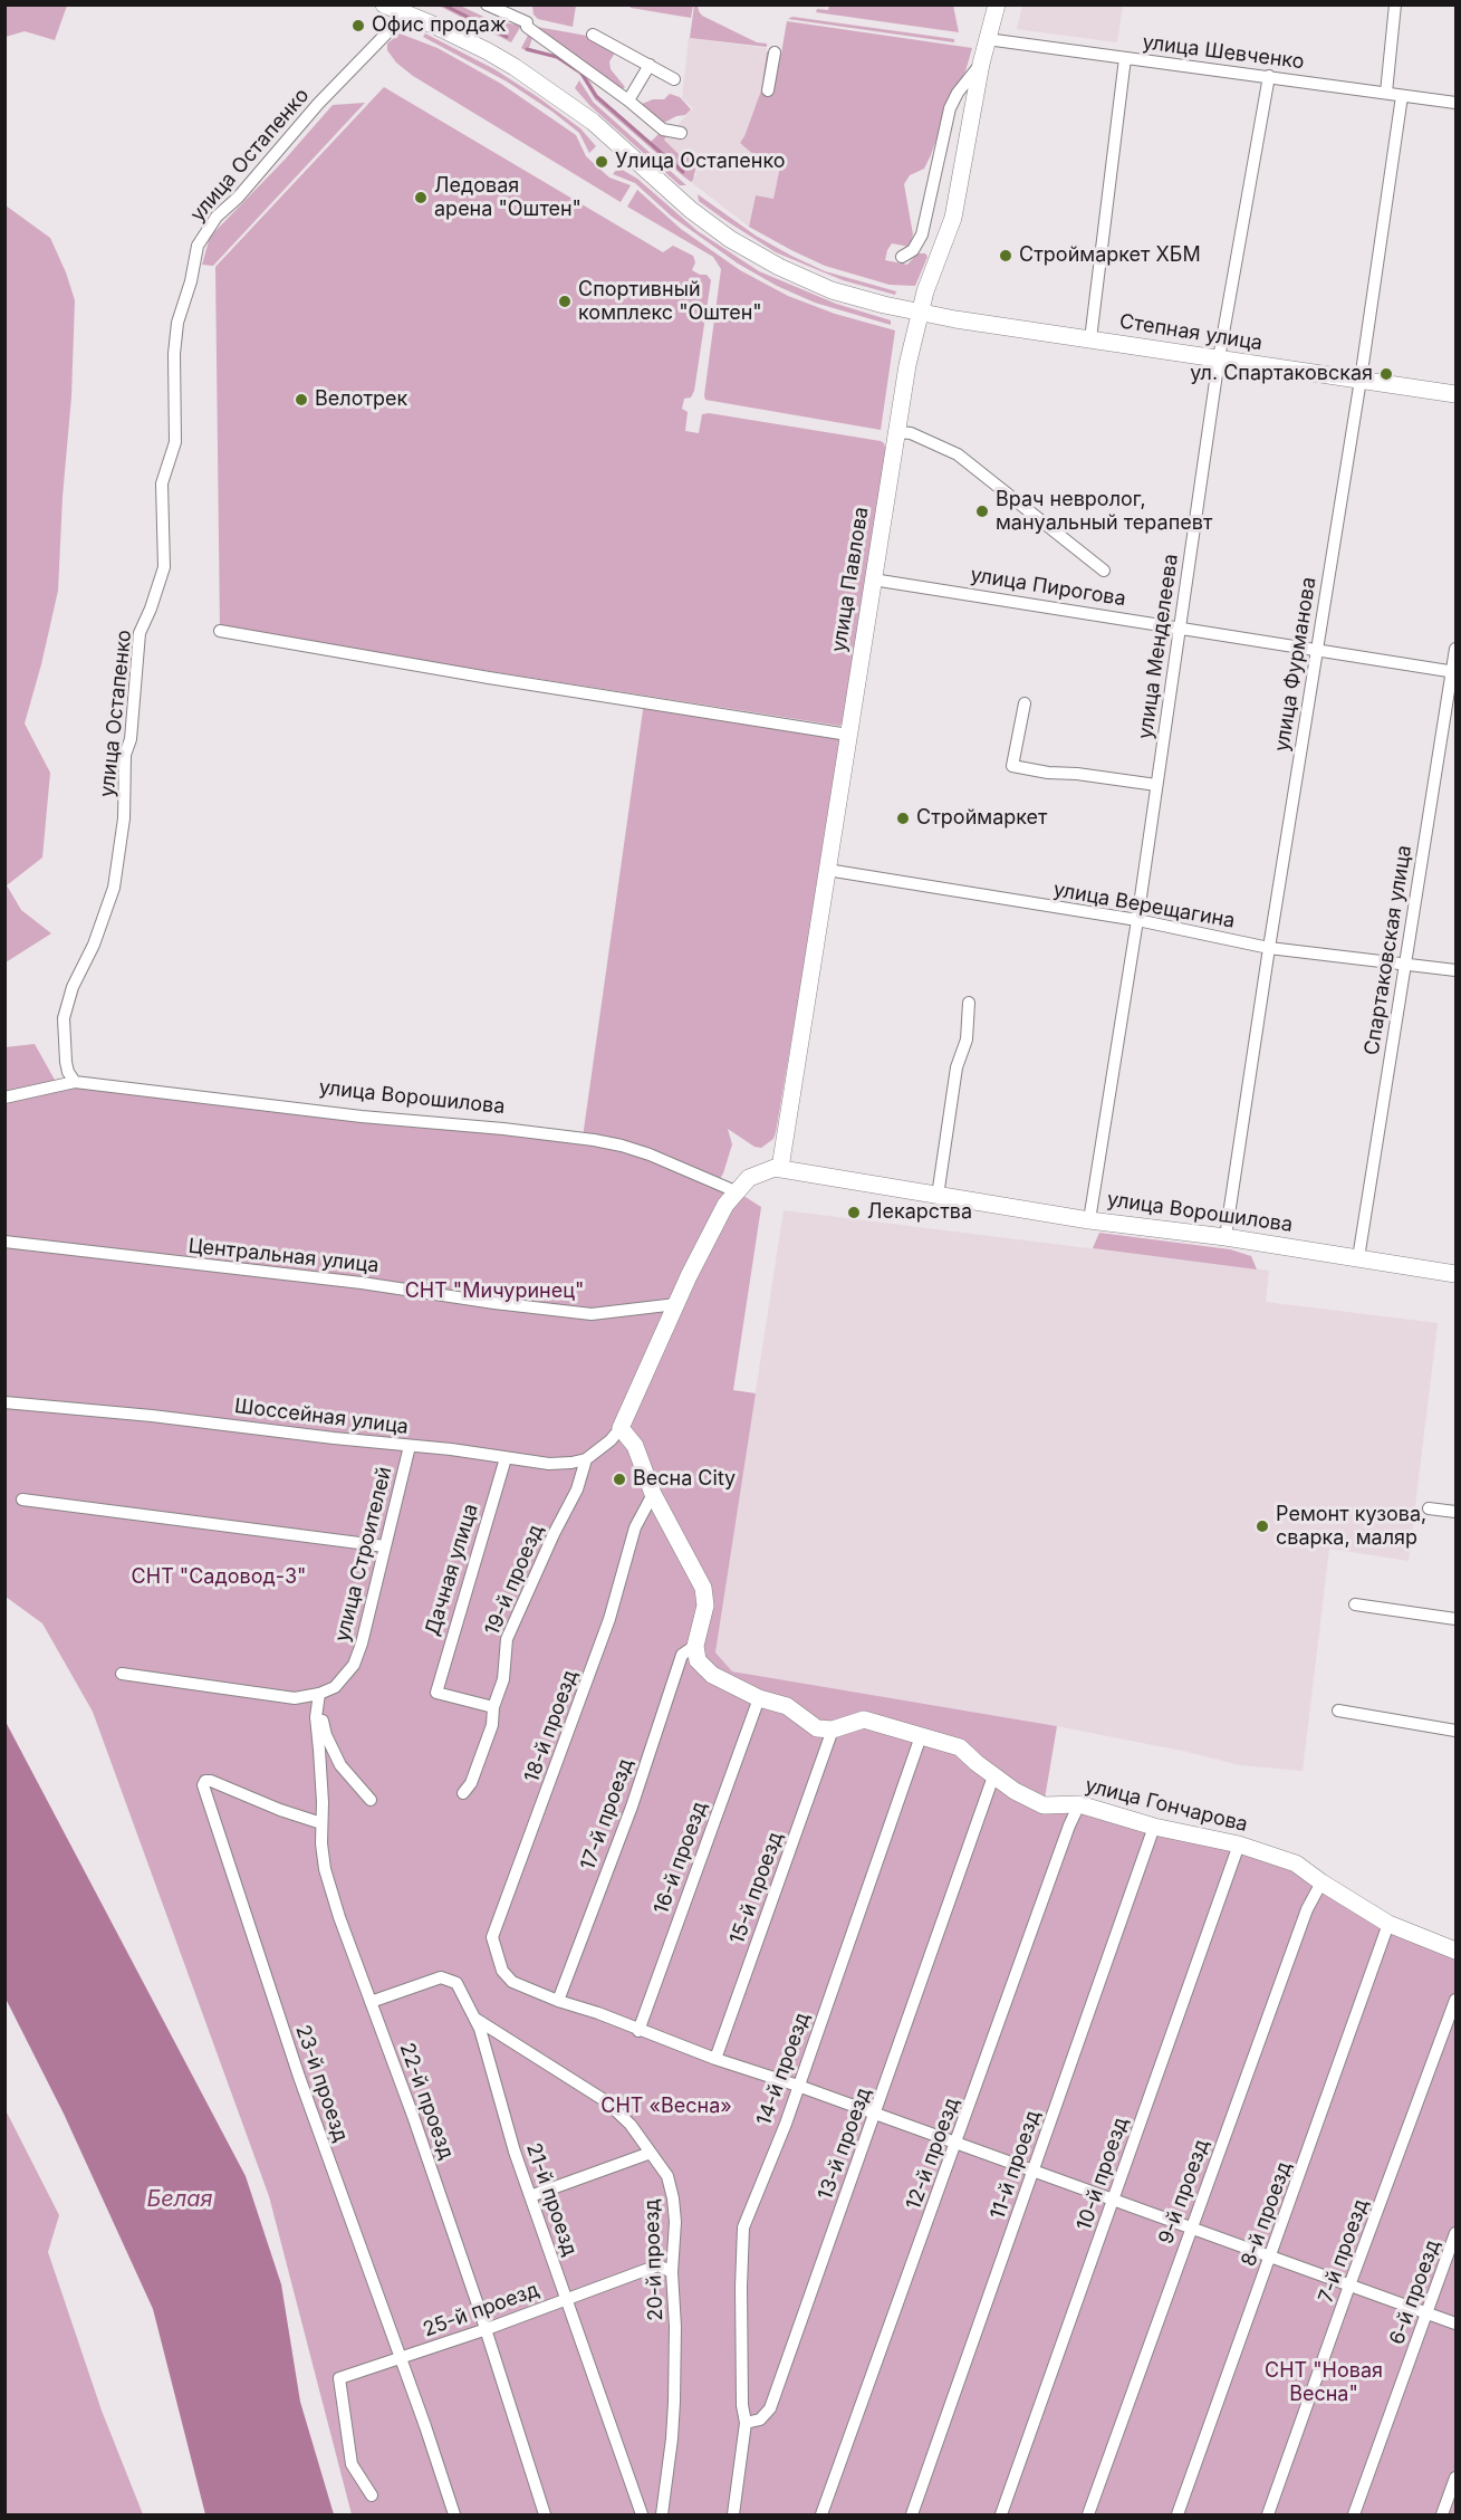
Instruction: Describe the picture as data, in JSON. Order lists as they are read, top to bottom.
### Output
{
  "streets": {
    "street": [
      "улица Шевченко",
      "улица Остапенко",
      "Степная улица",
      "улица Павлова",
      "улица Пирогова",
      "улица Менделеева",
      "улица Фурманова",
      "улица Верещагина",
      "Спартаковская улица",
      "улица Ворошилова",
      "Центральная улица",
      "Шоссейная улица",
      "улица Строителей",
      "Дачная улица",
      "19-й проезд",
      "18-й проезд",
      "улица Гончарова",
      "17-й проезд",
      "16-й проезд",
      "15-й проезд",
      "14-й проезд",
      "23-й проезд",
      "22-й проезд",
      "13-й проезд",
      "12-й проезд",
      "11-й проезд",
      "10-й проезд",
      "9-й проезд",
      "21-й проезд",
      "8-й проезд",
      "7-й проезд",
      "20-й проезд",
      "6-й проезд",
      "25-й проезд"
    ]
  },
  "crossings": [
    ["улица Шевченко", "улица Павлова"],
    ["улица Шевченко", "улица Менделеева"],
    ["улица Шевченко", "улица Фурманова"],
    ["улица Остапенко", "улица Ворошилова"],
    ["Степная улица", "улица Павлова"],
    ["Степная улица", "улица Менделеева"],
    ["Степная улица", "улица Фурманова"],
    ["улица Павлова", "улица Пирогова"],
    ["улица Павлова", "улица Верещагина"],
    ["улица Павлова", "улица Ворошилова"],
    ["улица Пирогова", "улица Менделеева"],
    ["улица Пирогова", "улица Фурманова"],
    ["улица Пирогова", "Спартаковская улица"],
    ["улица Менделеева", "улица Верещагина"],
    ["улица Менделеева", "улица Ворошилова"],
    ["улица Фурманова", "улица Верещагина"],
    ["улица Фурманова", "улица Ворошилова"],
    ["улица Верещагина", "Спартаковская улица"],
    ["Спартаковская улица", "улица Ворошилова"],
    ["Шоссейная улица", "улица Строителей"],
    ["Шоссейная улица", "Дачная улица"],
    ["Шоссейная улица", "19-й проезд"],
    ["улица Строителей", "22-й проезд"],
    ["Дачная улица", "19-й проезд"],
    ["18-й проезд", "17-й проезд"],
    ["улица Гончарова", "15-й проезд"],
    ["улица Гончарова", "14-й проезд"],
    ["улица Гончарова", "13-й проезд"],
    ["улица Гончарова", "12-й проезд"],
    ["улица Гончарова", "11-й проезд"],
    ["улица Гончарова", "10-й проезд"],
    ["улица Гончарова", "9-й проезд"],
    ["улица Гончарова", "8-й проезд"],
    ["14-й проезд", "13-й проезд"],
    ["23-й проезд", "22-й проезд"],
    ["23-й проезд", "25-й проезд"],
    ["22-й проезд", "21-й проезд"],
    ["22-й проезд", "25-й проезд"],
    ["21-й проезд", "20-й проезд"],
    ["21-й проезд", "25-й проезд"],
    ["20-й проезд", "25-й проезд"]
  ],
  "water": ["Белая"],
  "parks": [
    "СНТ \"Мичуринец\"",
    "СНТ \"Садовод-3\"",
    "СНТ «Весна»",
    "СНТ \"Новая Весна\""
  ],
  "places": [
    "Офис продаж",
    "Улица Остапенко",
    "Ледовая арена \"Оштен\"",
    "Строймаркет ХБМ",
    "Спортивный комплекс \"Оштен\"",
    "ул. Спартаковская",
    "Велотрек",
    "Врач невролог, мануальный терапевт",
    "Строймаркет",
    "Лекарства",
    "Весна City",
    "Ремонт кузова, сварка, маляр"
  ]
}
